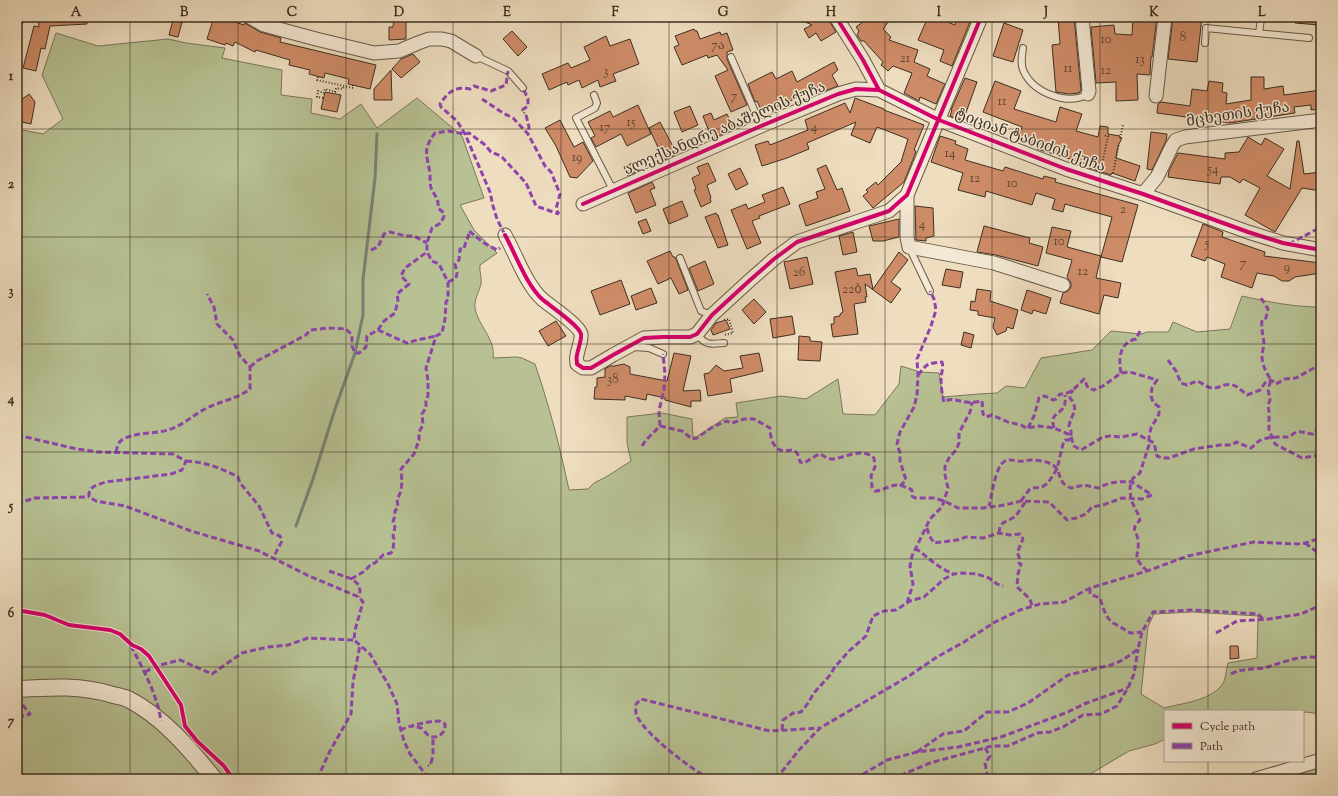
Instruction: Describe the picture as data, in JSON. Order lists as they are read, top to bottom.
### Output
{
  "streets": {
    "street": ["მცხეთის ქუჩა", "ალექსანდრე აბაშელის ქუჩა", "ტიციან ტაბიძის ქუჩა"]
  },
  "crossings": [
    ["მცხეთის ქუჩა", "ტიციან ტაბიძის ქუჩა"],
    ["ალექსანდრე აბაშელის ქუჩა", "ტიციან ტაბიძის ქუჩა"]
  ],
  "house_numbers": [
    "8",
    "10",
    "7ა",
    "21",
    "13",
    "11",
    "12",
    "3",
    "7",
    "11",
    "15",
    "17",
    "4",
    "14",
    "19",
    "54",
    "12",
    "10",
    "2",
    "4",
    "10",
    "5",
    "7",
    "9",
    "12",
    "26",
    "22ბ",
    "38"
  ],
  "legend": ["Cycle path", "Path"],
  "grid": {
    "columns": [
      "A",
      "B",
      "C",
      "D",
      "E",
      "F",
      "G",
      "H",
      "I",
      "J",
      "K",
      "L"
    ],
    "rows": [
      "1",
      "2",
      "3",
      "4",
      "5",
      "6",
      "7"
    ]
  }
}
